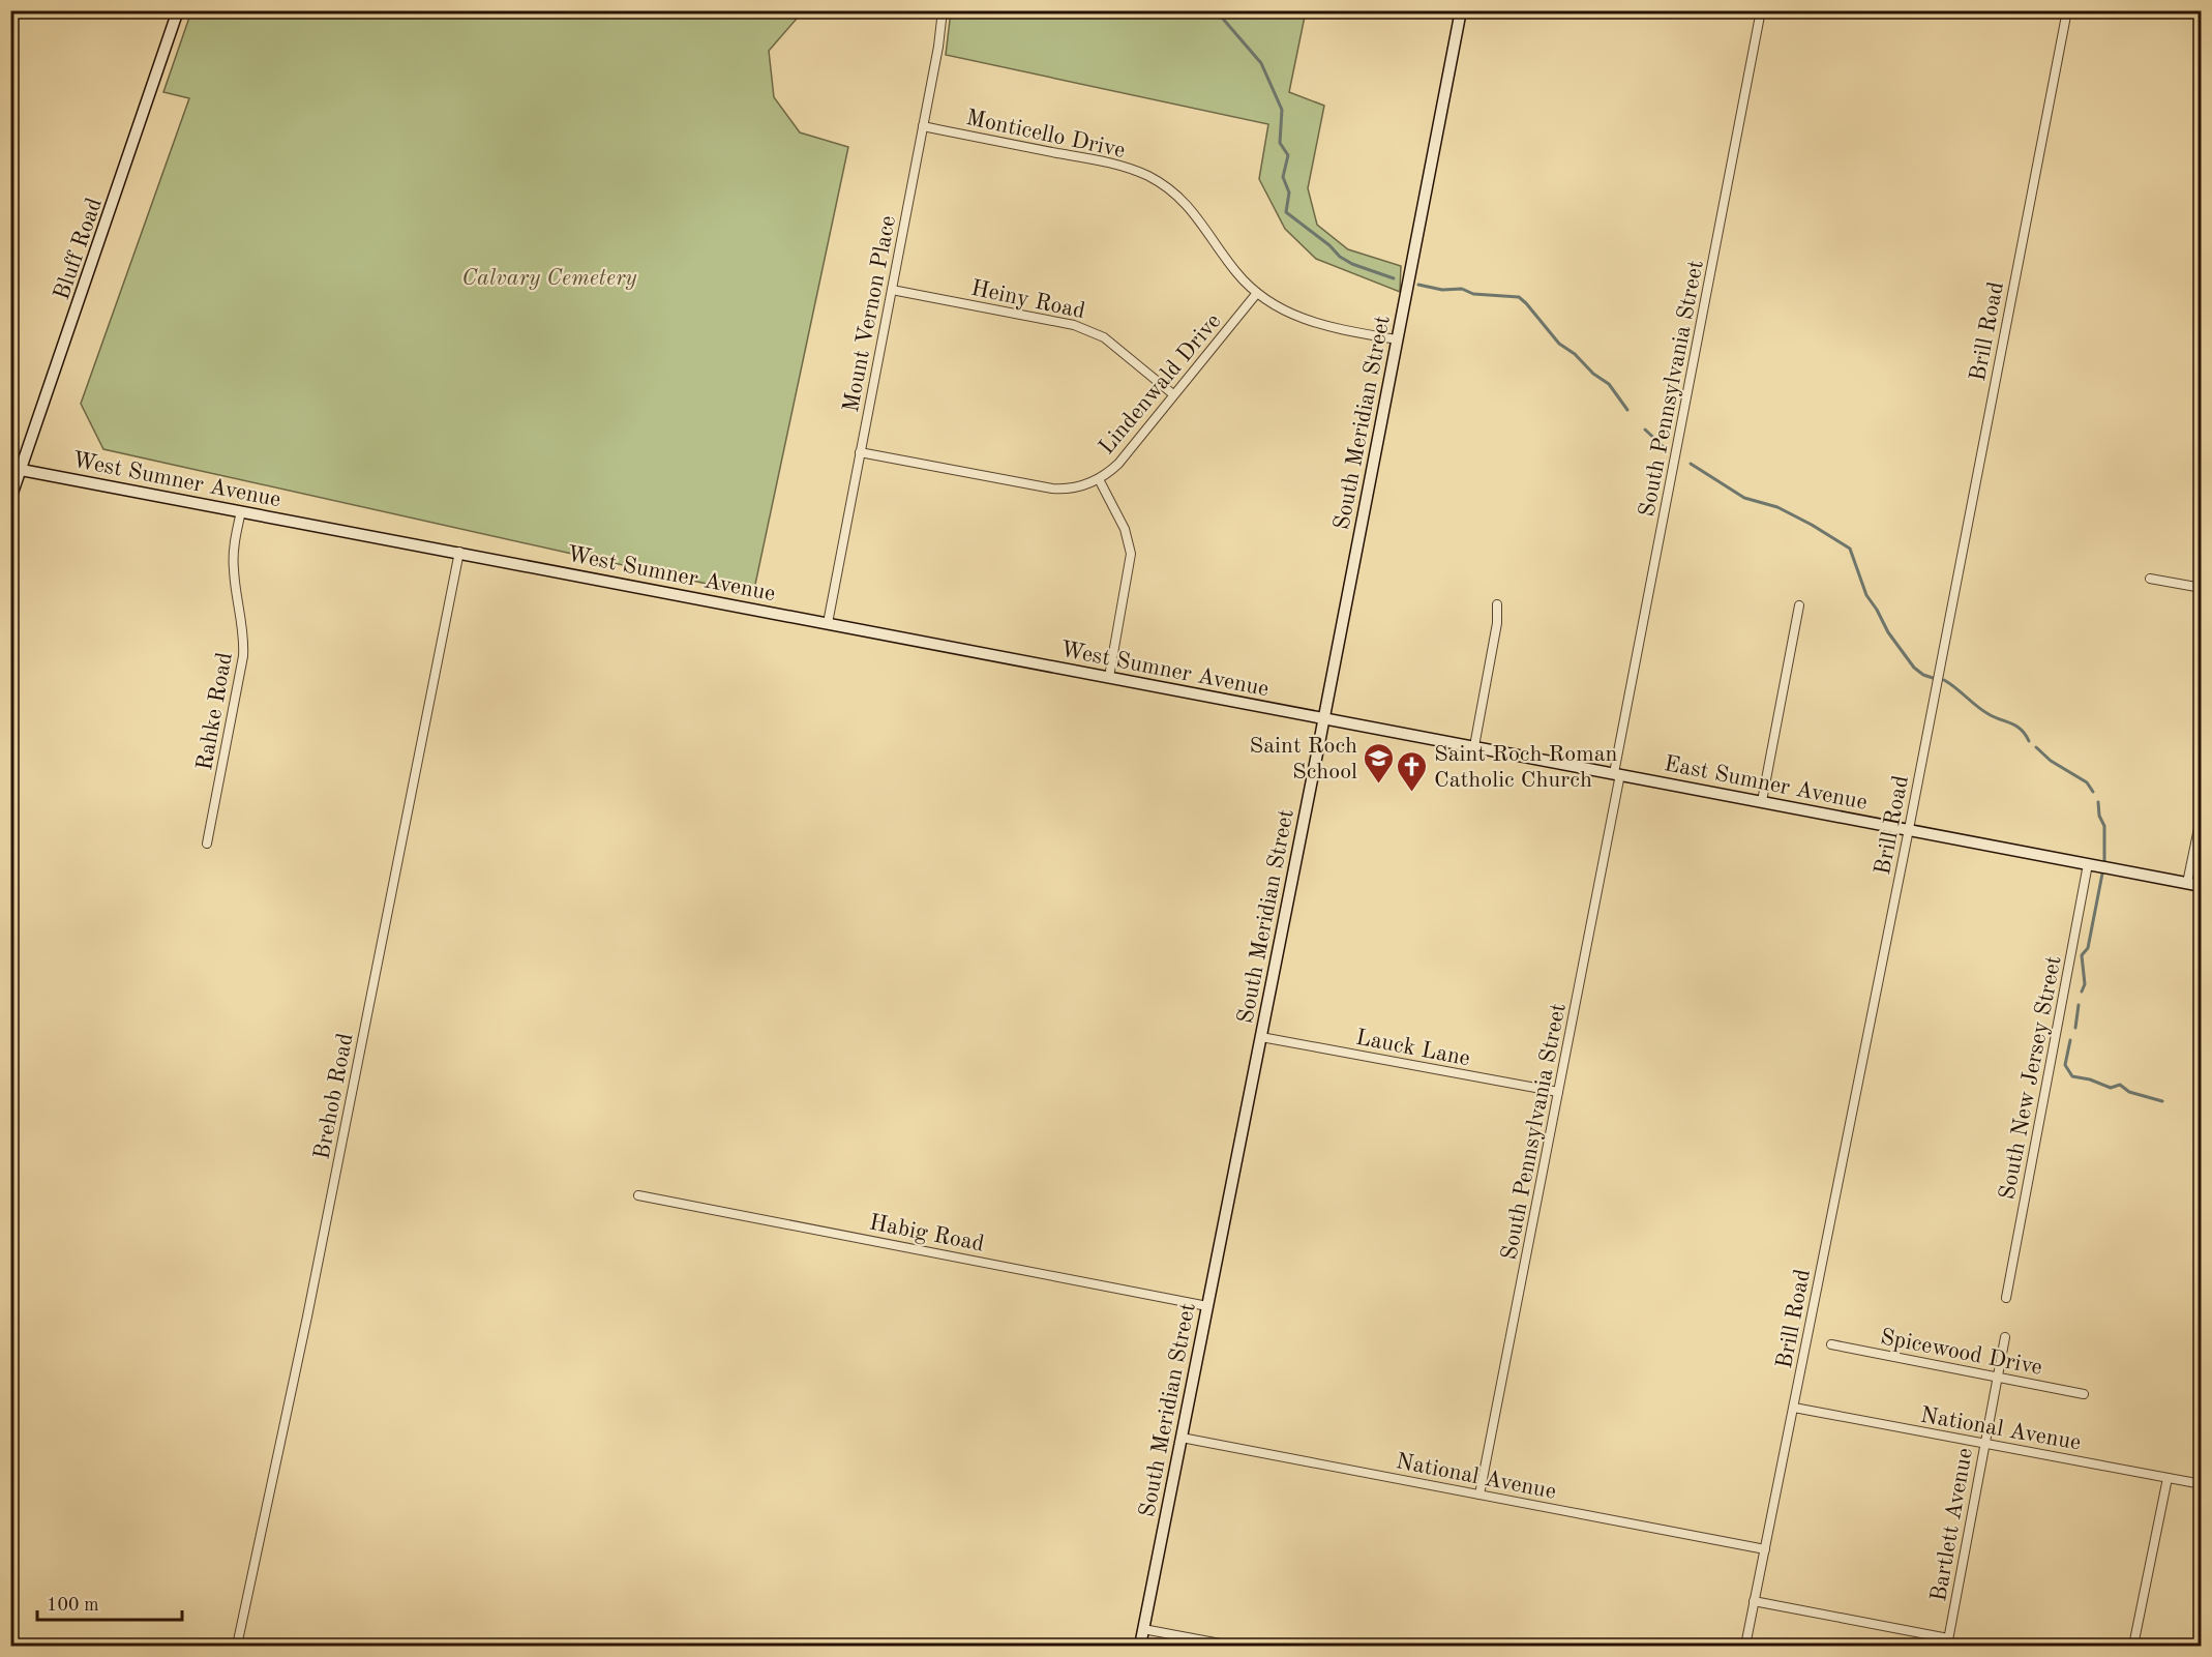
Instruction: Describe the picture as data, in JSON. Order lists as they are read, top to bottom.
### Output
{
  "streets": {
    "street": [
      "Monticello Drive",
      "Bluff Road",
      "Heiny Road",
      "Mount Vernon Place",
      "Brill Road",
      "Lindenwald Drive",
      "South Pennsylvania Street",
      "South Meridian Street",
      "West Sumner Avenue",
      "Rahke Road",
      "East Sumner Avenue",
      "Lauck Lane",
      "South New Jersey Street",
      "Brehob Road",
      "Habig Road",
      "Spicewood Drive",
      "National Avenue",
      "Bartlett Avenue"
    ]
  },
  "crossings": [
    ["Monticello Drive", "Mount Vernon Place"],
    ["Monticello Drive", "Lindenwald Drive"],
    ["Monticello Drive", "South Meridian Street"],
    ["Bluff Road", "West Sumner Avenue"],
    ["Heiny Road", "Mount Vernon Place"],
    ["Heiny Road", "Lindenwald Drive"],
    ["Mount Vernon Place", "Lindenwald Drive"],
    ["Mount Vernon Place", "West Sumner Avenue"],
    ["Brill Road", "East Sumner Avenue"],
    ["Brill Road", "National Avenue"],
    ["South Pennsylvania Street", "East Sumner Avenue"],
    ["South Pennsylvania Street", "Lauck Lane"],
    ["South Pennsylvania Street", "National Avenue"],
    ["South Meridian Street", "West Sumner Avenue"],
    ["South Meridian Street", "East Sumner Avenue"],
    ["South Meridian Street", "Lauck Lane"],
    ["South Meridian Street", "Habig Road"],
    ["South Meridian Street", "National Avenue"],
    ["West Sumner Avenue", "Rahke Road"],
    ["West Sumner Avenue", "East Sumner Avenue"],
    ["West Sumner Avenue", "Brehob Road"],
    ["East Sumner Avenue", "South New Jersey Street"],
    ["Spicewood Drive", "Bartlett Avenue"],
    ["National Avenue", "Bartlett Avenue"]
  ],
  "parks": ["Calvary Cemetery"],
  "places": {
    "school or university": ["Saint Roch School"],
    "church": ["Saint Roch Roman Catholic Church"]
  },
  "scale_bar": "100 m"
}
